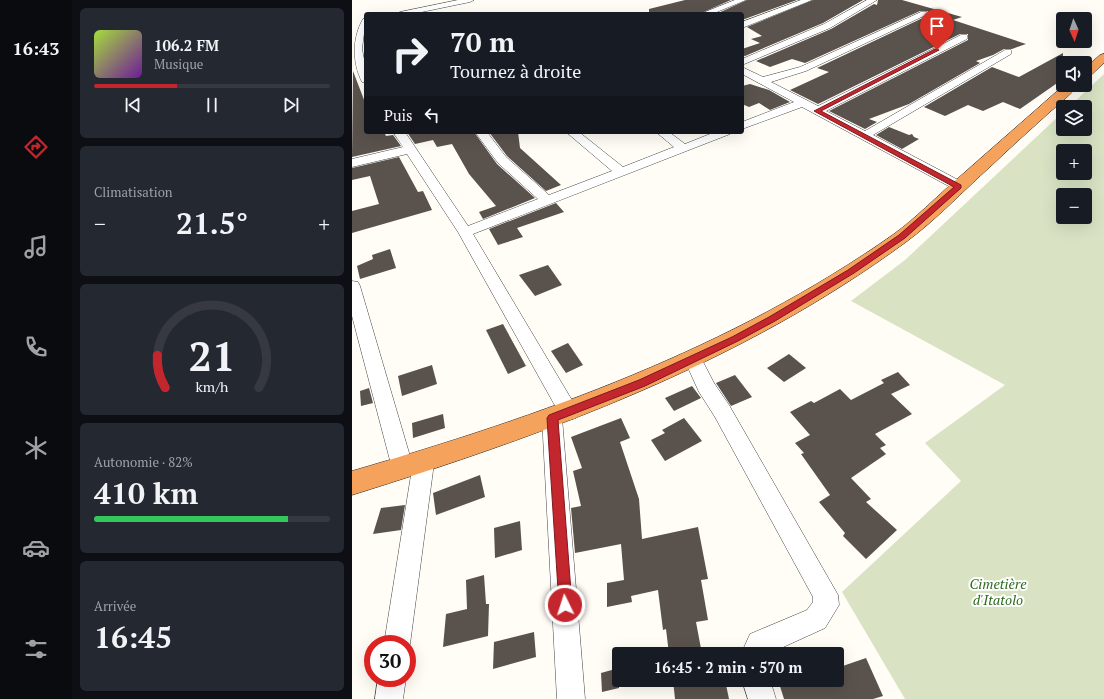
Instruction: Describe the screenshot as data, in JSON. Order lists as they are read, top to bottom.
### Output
{
  "parks": ["Cimetière d'Itatolo"],
  "north": "bottom",
  "page": {
    "tabs": "16:43",
    "map_buttons": ["+", "−"],
    "turn": ["70 m", "Tournez à droite"],
    "song": ["106.2 FM", "Musique"],
    "then": "Puis",
    "tile": [
      "Climatisation",
      ["Autonomie · 82%", "410 km"],
      ["Arrivée", "16:45"]
    ],
    "heat": ["−", "21.5°", "+"],
    "limit": "30",
    "trip": "16:45 · 2 min · 570 m",
    "gauge": ["21", "km/h"]
  }
}
